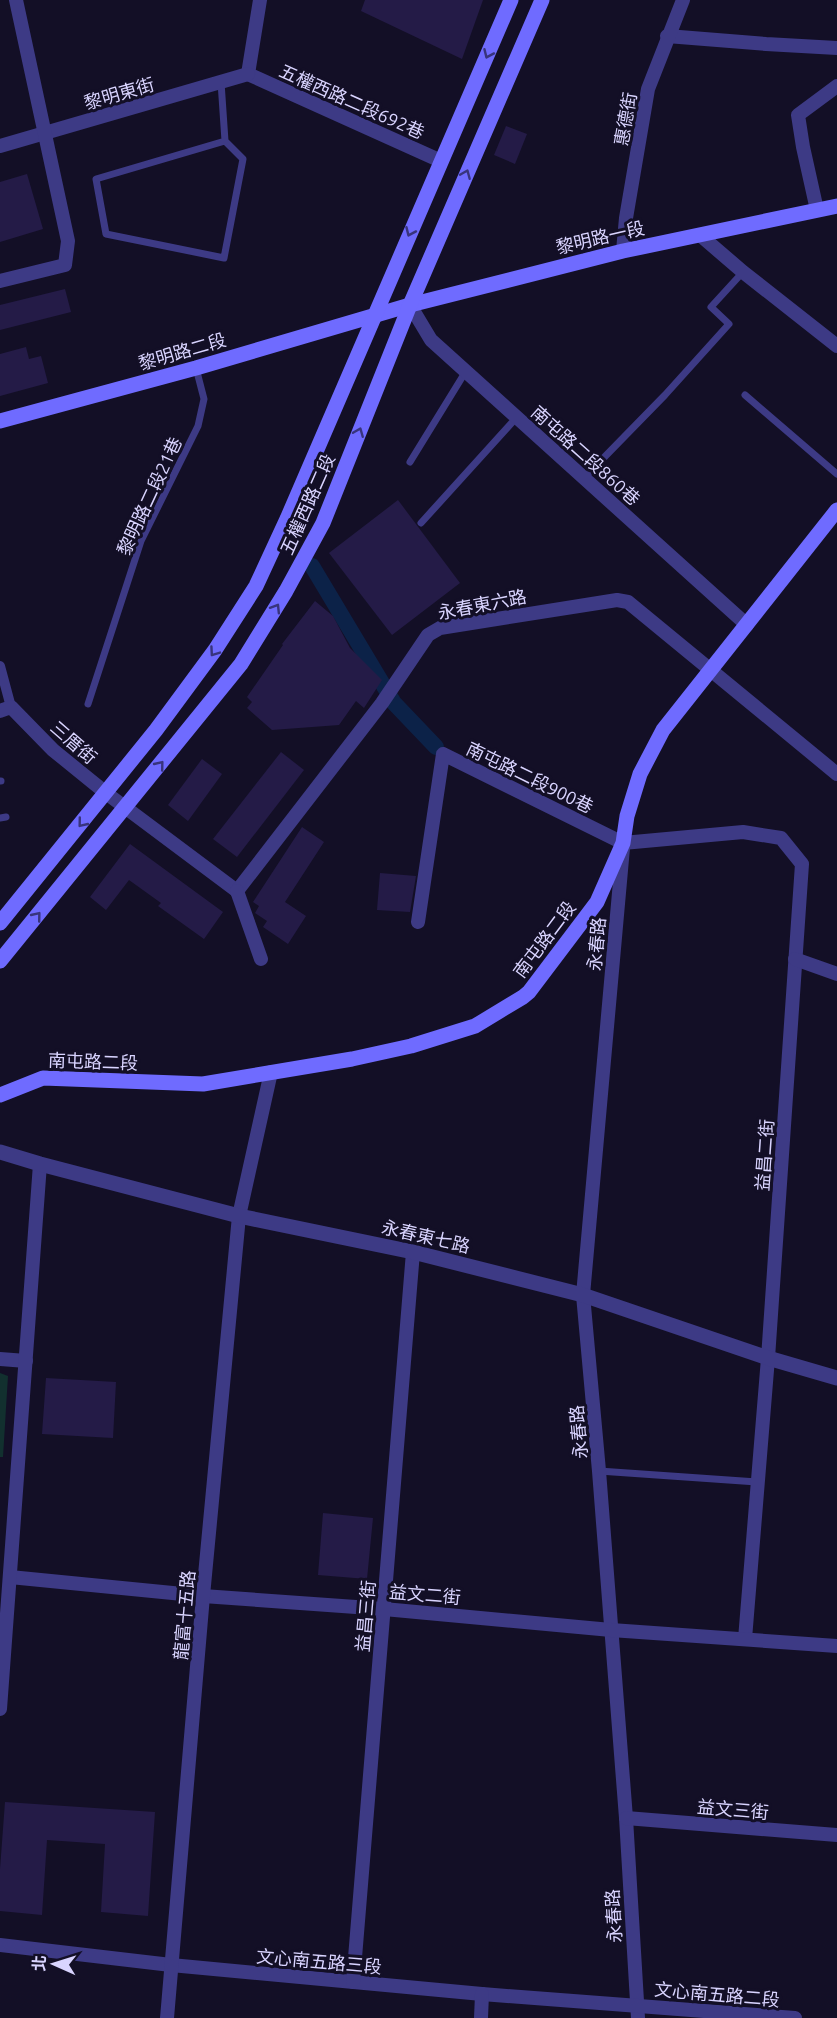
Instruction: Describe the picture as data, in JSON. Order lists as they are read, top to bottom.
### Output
{
  "streets": {
    "main road": [
      "黎明路一段",
      "黎明路二段",
      "五權西路二段",
      "南屯路二段"
    ],
    "street": [
      "黎明東街",
      "五權西路二段692巷",
      "惠德街",
      "南屯路二段860巷",
      "永春東六路",
      "三厝街",
      "南屯路二段900巷",
      "永春路",
      "益昌二街",
      "永春東七路",
      "益文二街",
      "龍富十五路",
      "益昌三街",
      "益文三街",
      "文心南五路三段",
      "文心南五路二段"
    ],
    "lane": ["黎明路二段21巷"]
  },
  "crossings": [
    ["黎明東街", "五權西路二段692巷"],
    ["五權西路二段692巷", "五權西路二段"],
    ["惠德街", "黎明路一段"],
    ["黎明路一段", "黎明路二段"],
    ["黎明路一段", "南屯路二段860巷"],
    ["黎明路一段", "五權西路二段"],
    ["黎明路二段", "黎明路二段21巷"],
    ["黎明路二段", "五權西路二段"],
    ["南屯路二段860巷", "五權西路二段"],
    ["南屯路二段860巷", "南屯路二段"],
    ["五權西路二段", "三厝街"],
    ["永春東六路", "三厝街"],
    ["永春東六路", "南屯路二段"],
    ["南屯路二段900巷", "南屯路二段"],
    ["南屯路二段900巷", "永春路"],
    ["南屯路二段900巷", "益昌二街"],
    ["南屯路二段", "永春路"],
    ["南屯路二段", "益昌二街"],
    ["南屯路二段", "龍富十五路"],
    ["永春路", "益昌二街"],
    ["永春路", "永春東七路"],
    ["永春路", "益文二街"],
    ["永春路", "益文三街"],
    ["永春路", "文心南五路三段"],
    ["永春路", "文心南五路二段"],
    ["益昌二街", "永春東七路"],
    ["益昌二街", "益文二街"],
    ["永春東七路", "龍富十五路"],
    ["永春東七路", "益昌三街"],
    ["益文二街", "龍富十五路"],
    ["益文二街", "益昌三街"],
    ["龍富十五路", "文心南五路三段"],
    ["益昌三街", "文心南五路三段"],
    ["文心南五路三段", "文心南五路二段"]
  ],
  "north": "left"
}
